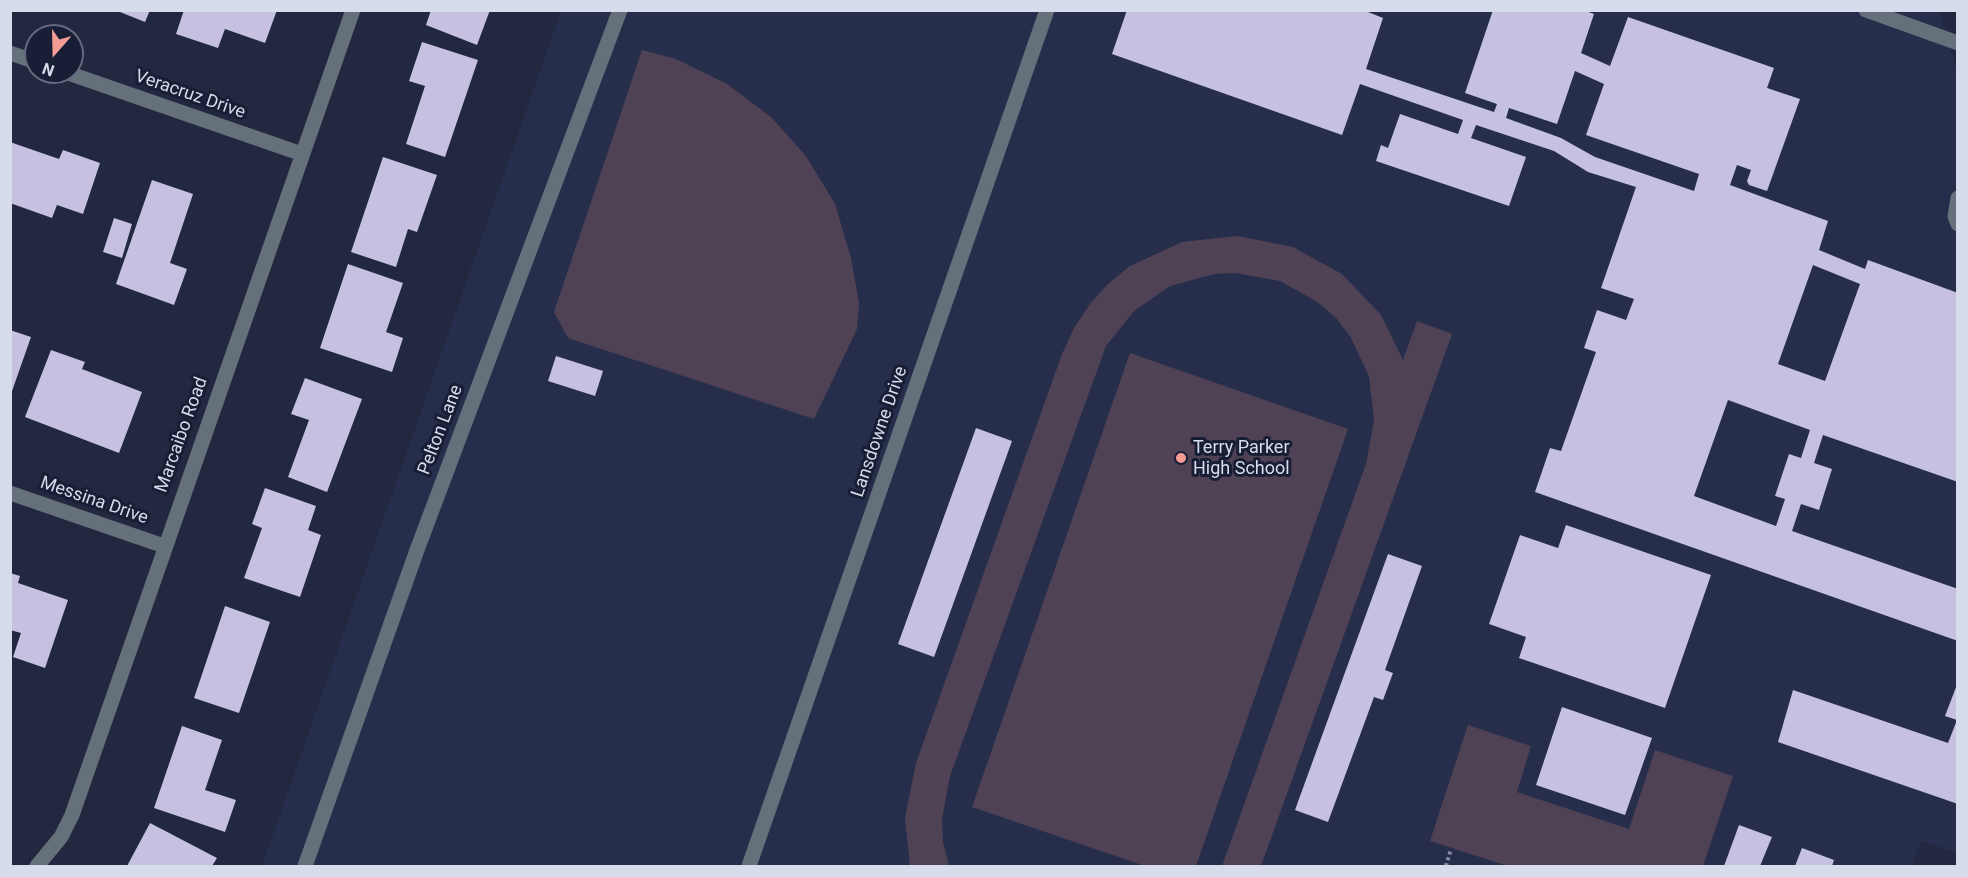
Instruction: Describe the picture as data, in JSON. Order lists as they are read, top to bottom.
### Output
{
  "streets": {
    "street": [
      "Veracruz Drive",
      "Pelton Lane",
      "Lansdowne Drive",
      "Marcaibo Road",
      "Messina Drive"
    ]
  },
  "crossings": [
    ["Veracruz Drive", "Marcaibo Road"],
    ["Marcaibo Road", "Messina Drive"]
  ],
  "places": ["Terry Parker High School"],
  "north": "bottom"
}
